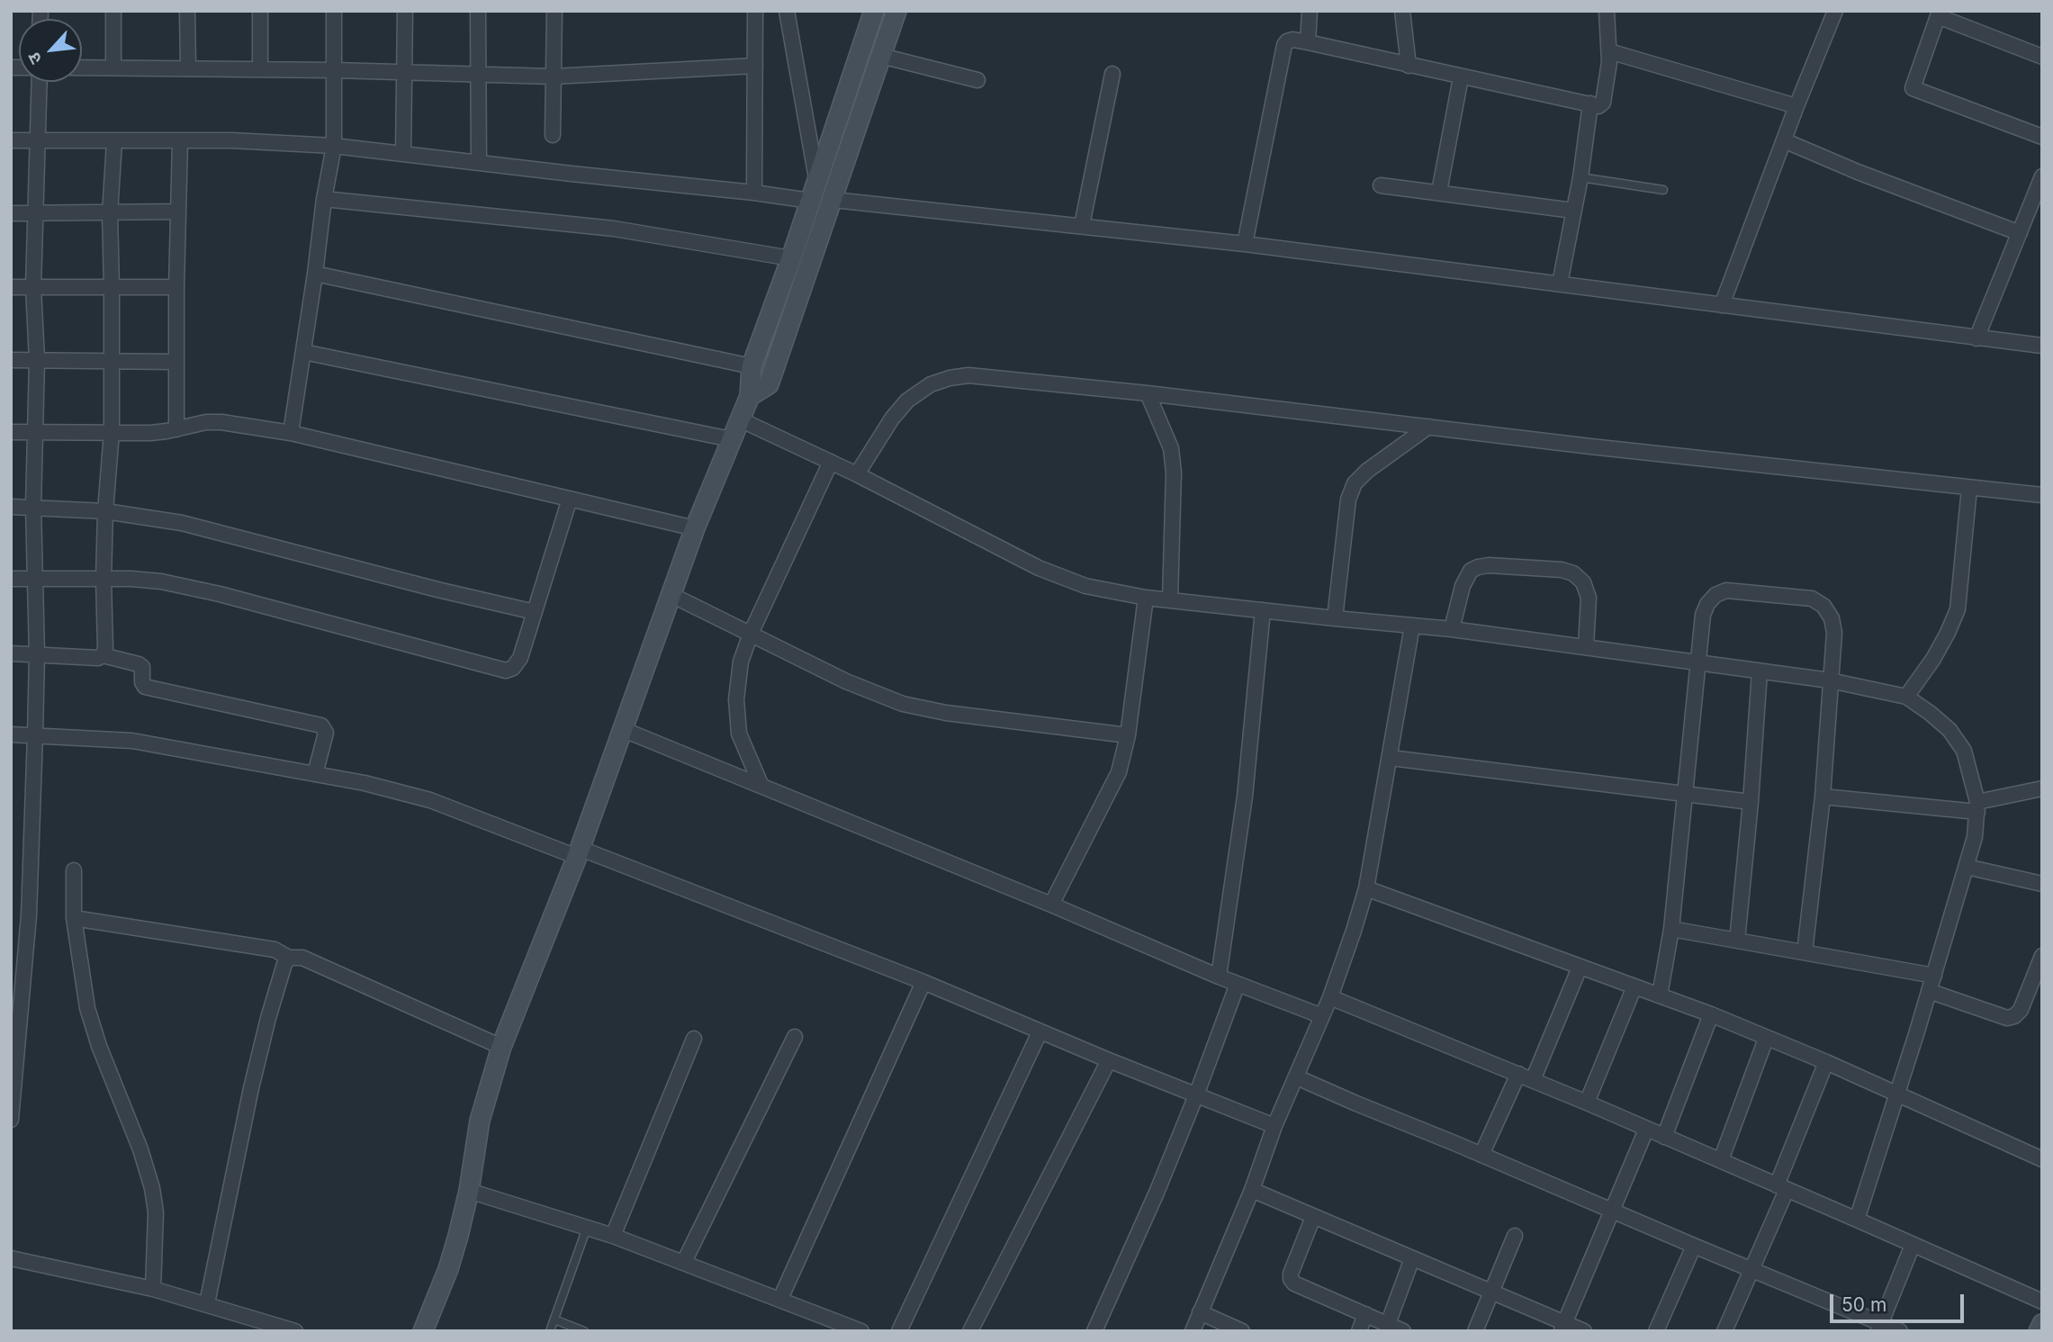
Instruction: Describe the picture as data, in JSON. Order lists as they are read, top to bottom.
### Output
{
  "scale_bar": "50 m",
  "north": "bottom left"
}
